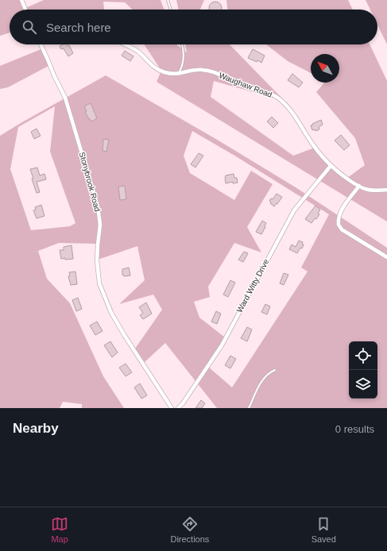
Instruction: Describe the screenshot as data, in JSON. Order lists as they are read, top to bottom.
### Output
{
  "streets": {
    "street": ["Waughaw Road", "Stonybrook Road", "Ward Witty Drive"]
  },
  "crossings": [
    ["Waughaw Road", "Ward Witty Drive"]
  ],
  "north": "top left",
  "page": {
    "search": "Search here",
    "heading": ["Nearby", "0 results"],
    "nav": ["Map", "Directions", "Saved"]
  }
}
